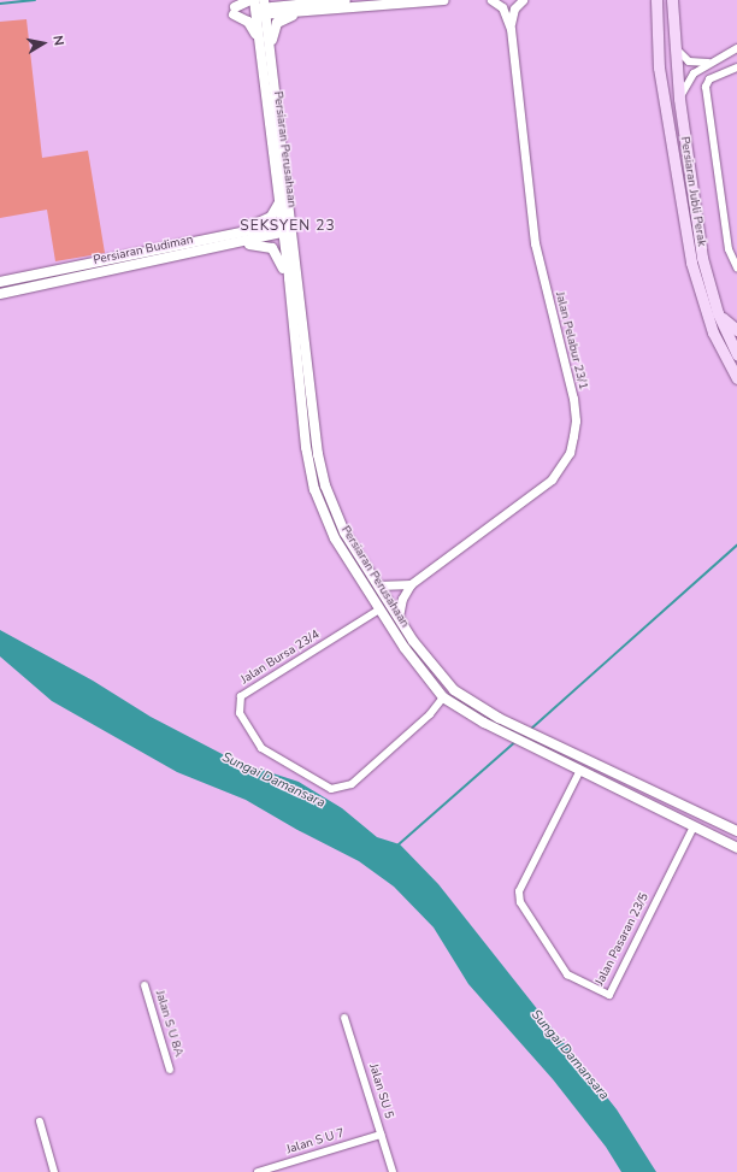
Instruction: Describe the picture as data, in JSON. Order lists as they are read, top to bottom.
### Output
{
  "streets": {
    "main road": ["Persiaran Perusahaan", "Persiaran Jubli Perak", "Persiaran Budiman"],
    "street": [
      "Jalan Pelabur 23/1",
      "Jalan Bursa 23/4",
      "Jalan Pasaran 23/5",
      "Jalan S U 8A",
      "Jalan SU 5",
      "Jalan S U 7"
    ]
  },
  "crossings": [
    ["Persiaran Perusahaan", "Persiaran Budiman"],
    ["Persiaran Perusahaan", "Jalan Pelabur 23/1"],
    ["Persiaran Perusahaan", "Jalan Bursa 23/4"],
    ["Persiaran Perusahaan", "Jalan Pasaran 23/5"],
    ["Jalan SU 5", "Jalan S U 7"]
  ],
  "districts": ["SEKSYEN 23"],
  "water": ["Sungai Damansara"],
  "north": "right"
}
